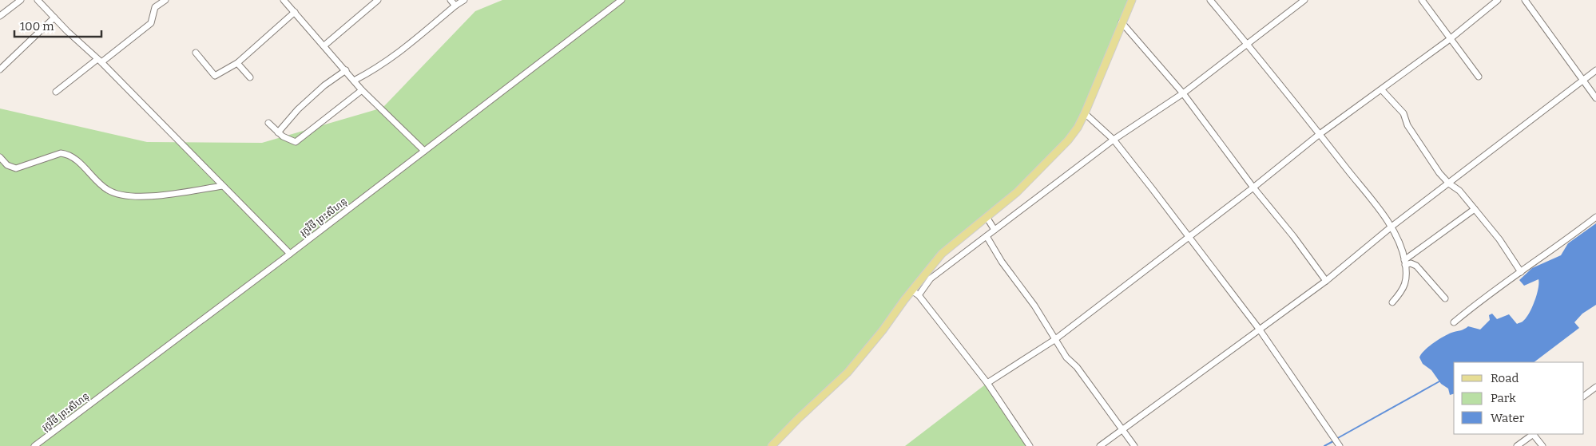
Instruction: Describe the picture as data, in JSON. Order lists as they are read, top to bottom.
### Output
{
  "streets": {
    "street": ["រុក្ខវិថី ព្រះសីហនុ"]
  },
  "legend": ["Road", "Park", "Water"],
  "scale_bar": "100 m"
}
